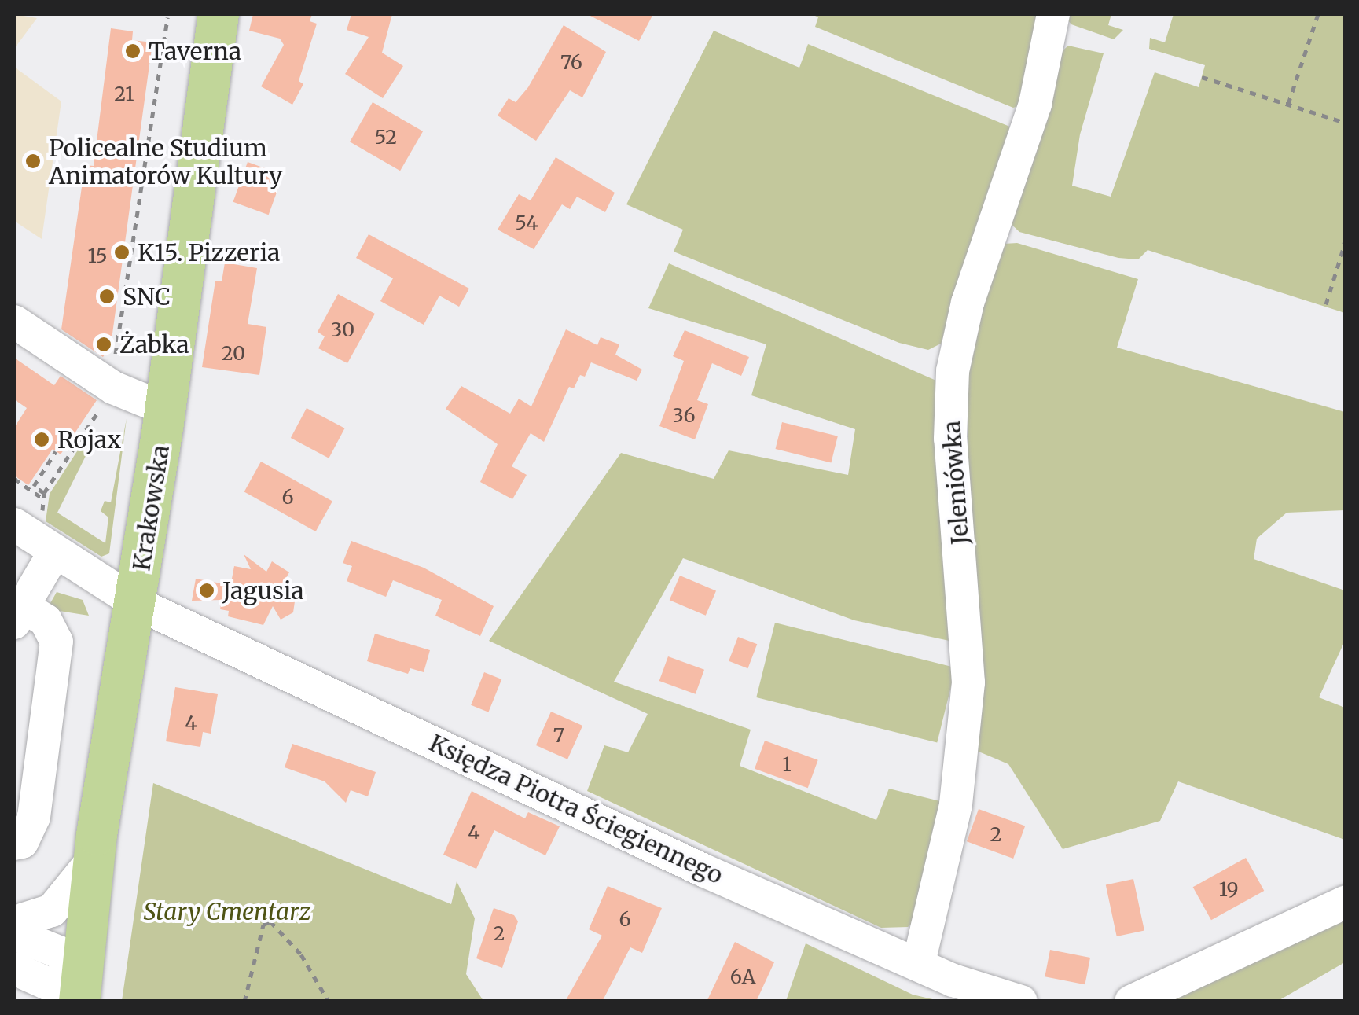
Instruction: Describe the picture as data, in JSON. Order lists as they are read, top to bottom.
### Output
{
  "streets": {
    "main road": ["Krakowska"],
    "street": ["Jeleniówka", "Księdza Piotra Ściegiennego"]
  },
  "crossings": [
    ["Jeleniówka", "Księdza Piotra Ściegiennego"],
    ["Krakowska", "Księdza Piotra Ściegiennego"]
  ],
  "parks": ["Stary Cmentarz"],
  "places": [
    "Taverna",
    "Policealne Studium Animatorów Kultury",
    "K15. Pizzeria",
    "SNC",
    "Żabka",
    "Rojax",
    "Jagusia"
  ],
  "house_numbers": [
    "76",
    "21",
    "52",
    "54",
    "15",
    "30",
    "20",
    "36",
    "6",
    "4",
    "7",
    "1",
    "4",
    "2",
    "19",
    "6",
    "2",
    "6A"
  ]
}
